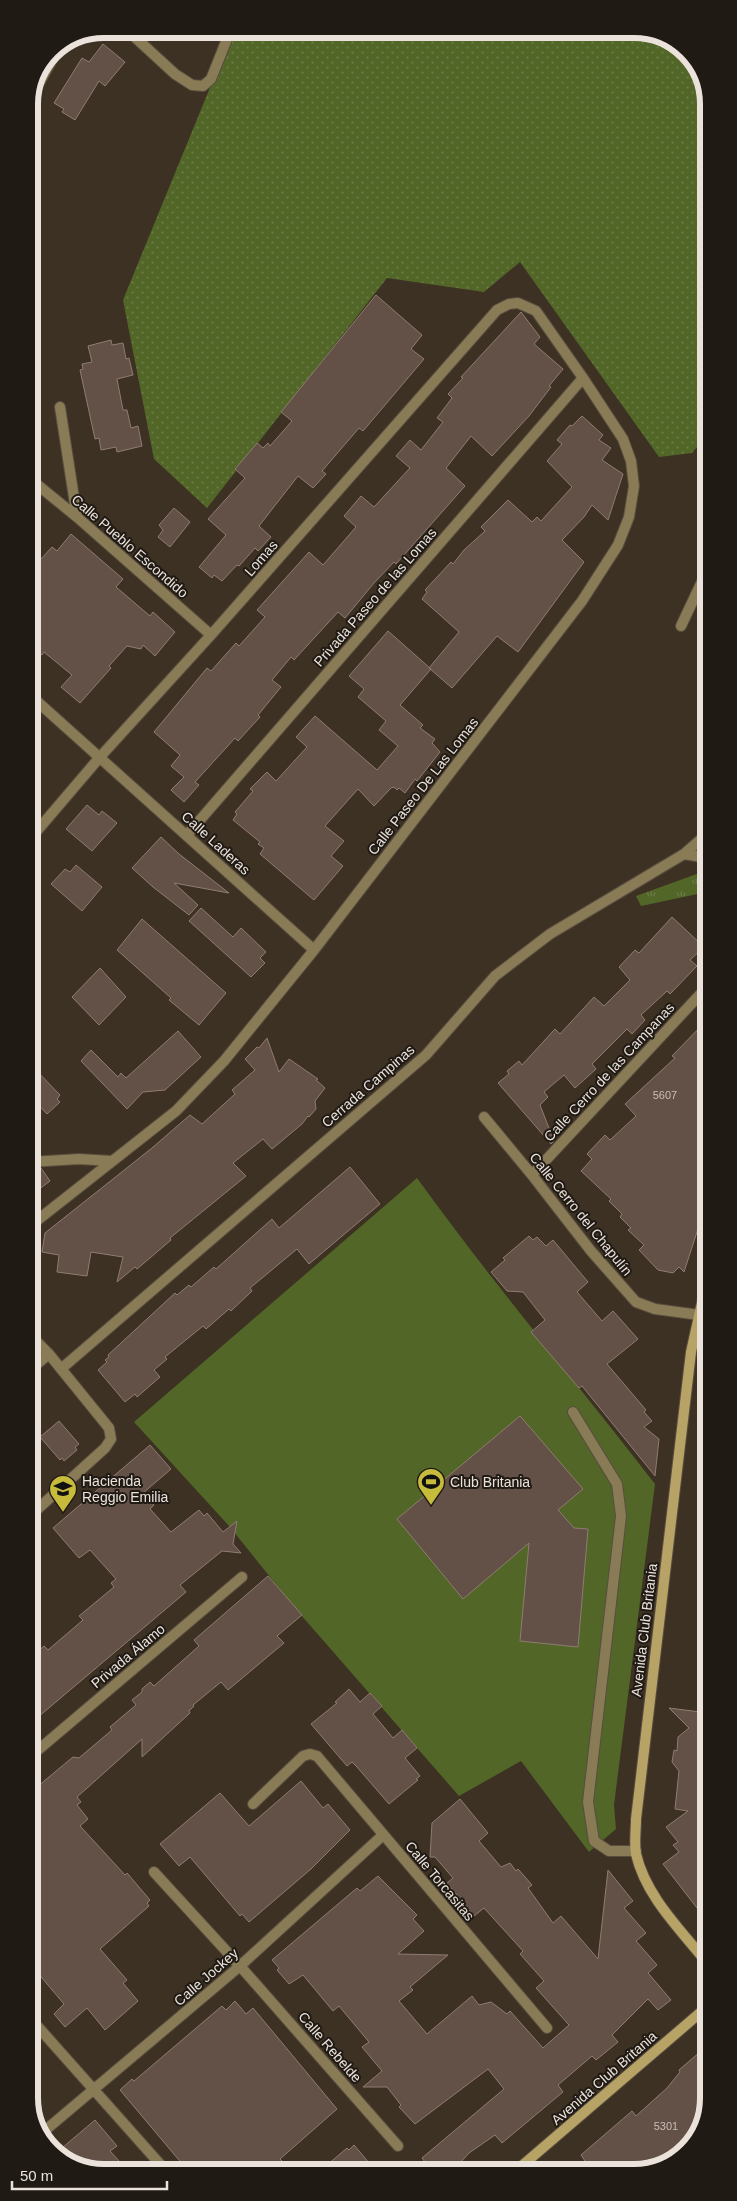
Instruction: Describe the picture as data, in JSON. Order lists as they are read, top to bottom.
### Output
{
  "streets": {
    "main road": ["Avenida Club Britania"],
    "street": [
      "Calle Pueblo Escondido",
      "Lomas",
      "Privada Paseo de las Lomas",
      "Calle Paseo De Las Lomas",
      "Calle Laderas",
      "Calle Cerro de las Campanas",
      "Cerrada Campinas",
      "Calle Cerro del Chapulín",
      "Privada Álamo",
      "Calle Torcasitas",
      "Calle Jockey",
      "Calle Rebelde"
    ]
  },
  "crossings": [
    ["Calle Pueblo Escondido", "Lomas"],
    ["Lomas", "Calle Paseo De Las Lomas"],
    ["Lomas", "Calle Laderas"],
    ["Privada Paseo de las Lomas", "Calle Paseo De Las Lomas"],
    ["Privada Paseo de las Lomas", "Calle Laderas"],
    ["Calle Paseo De Las Lomas", "Calle Laderas"],
    ["Calle Cerro de las Campanas", "Calle Cerro del Chapulín"],
    ["Calle Torcasitas", "Calle Jockey"],
    ["Calle Jockey", "Calle Rebelde"]
  ],
  "places": {
    "sports": ["Club Britania"],
    "school or university": ["Hacienda Reggio Emilia"]
  },
  "house_numbers": ["5607", "5301"],
  "scale_bar": "50 m"
}
